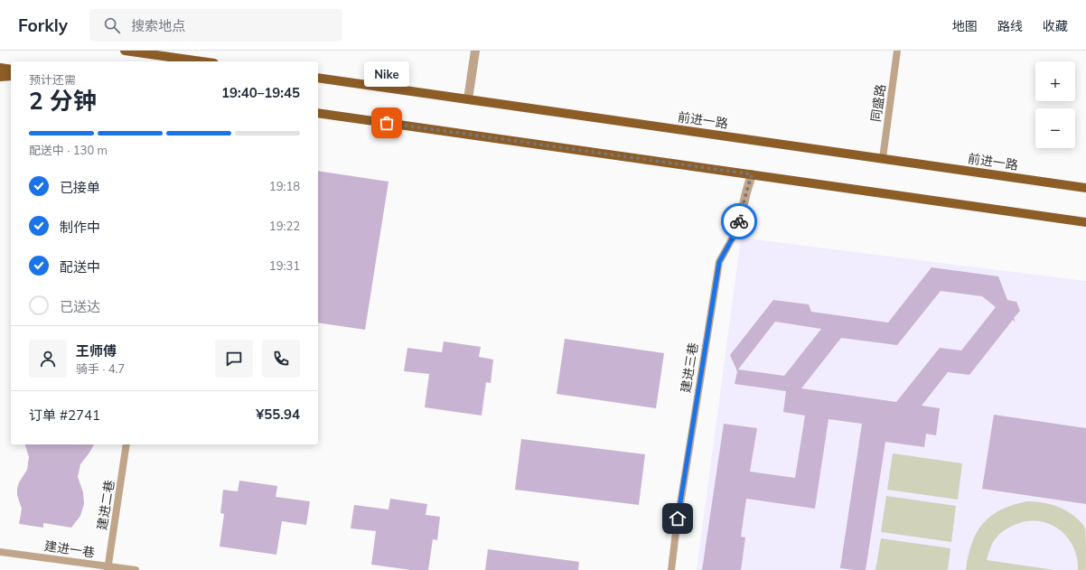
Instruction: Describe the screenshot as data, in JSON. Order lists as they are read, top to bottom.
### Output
{
  "streets": {
    "main road": ["前进一路"],
    "street": ["建进三巷"],
    "lane": ["同盛路", "建进二巷", "建进一巷"]
  },
  "crossings": [
    ["同盛路", "前进一路"],
    ["建进二巷", "建进一巷"]
  ],
  "places": ["Nike"],
  "page": {
    "header": "Forkly",
    "search": "搜索地点",
    "nav": ["地图", "路线", "收藏"],
    "map_buttons": ["+", "−"],
    "bubble": "Nike",
    "heading": ["2 分钟", "预计还需", "19:40–19:45"],
    "panel": [
      "王师傅",
      "骑手 · 4.7",
      "订单 #2741",
      "¥55.94"
    ],
    "bar": "配送中 · 130 m",
    "list": [
      ["已接单", "19:18"],
      ["制作中", "19:22"],
      ["配送中", "19:31"],
      "已送达"
    ]
  }
}
